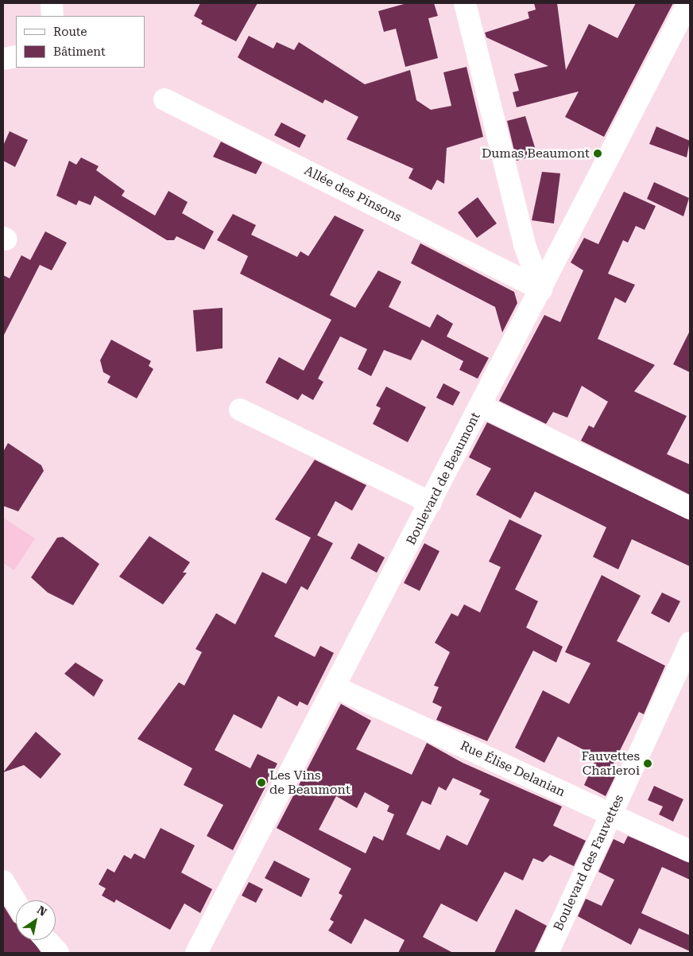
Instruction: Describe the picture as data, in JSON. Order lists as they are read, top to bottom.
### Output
{
  "streets": {
    "street": [
      "Allée des Pinsons",
      "Boulevard de Beaumont",
      "Rue Élise Delanian",
      "Boulevard des Fauvettes"
    ]
  },
  "crossings": [
    ["Allée des Pinsons", "Boulevard de Beaumont"],
    ["Boulevard de Beaumont", "Rue Élise Delanian"],
    ["Rue Élise Delanian", "Boulevard des Fauvettes"]
  ],
  "places": ["Dumas Beaumont", "Fauvettes Charleroi", "Les Vins de Beaumont"],
  "legend": ["Route", "Bâtiment"],
  "north": "top right"
}
